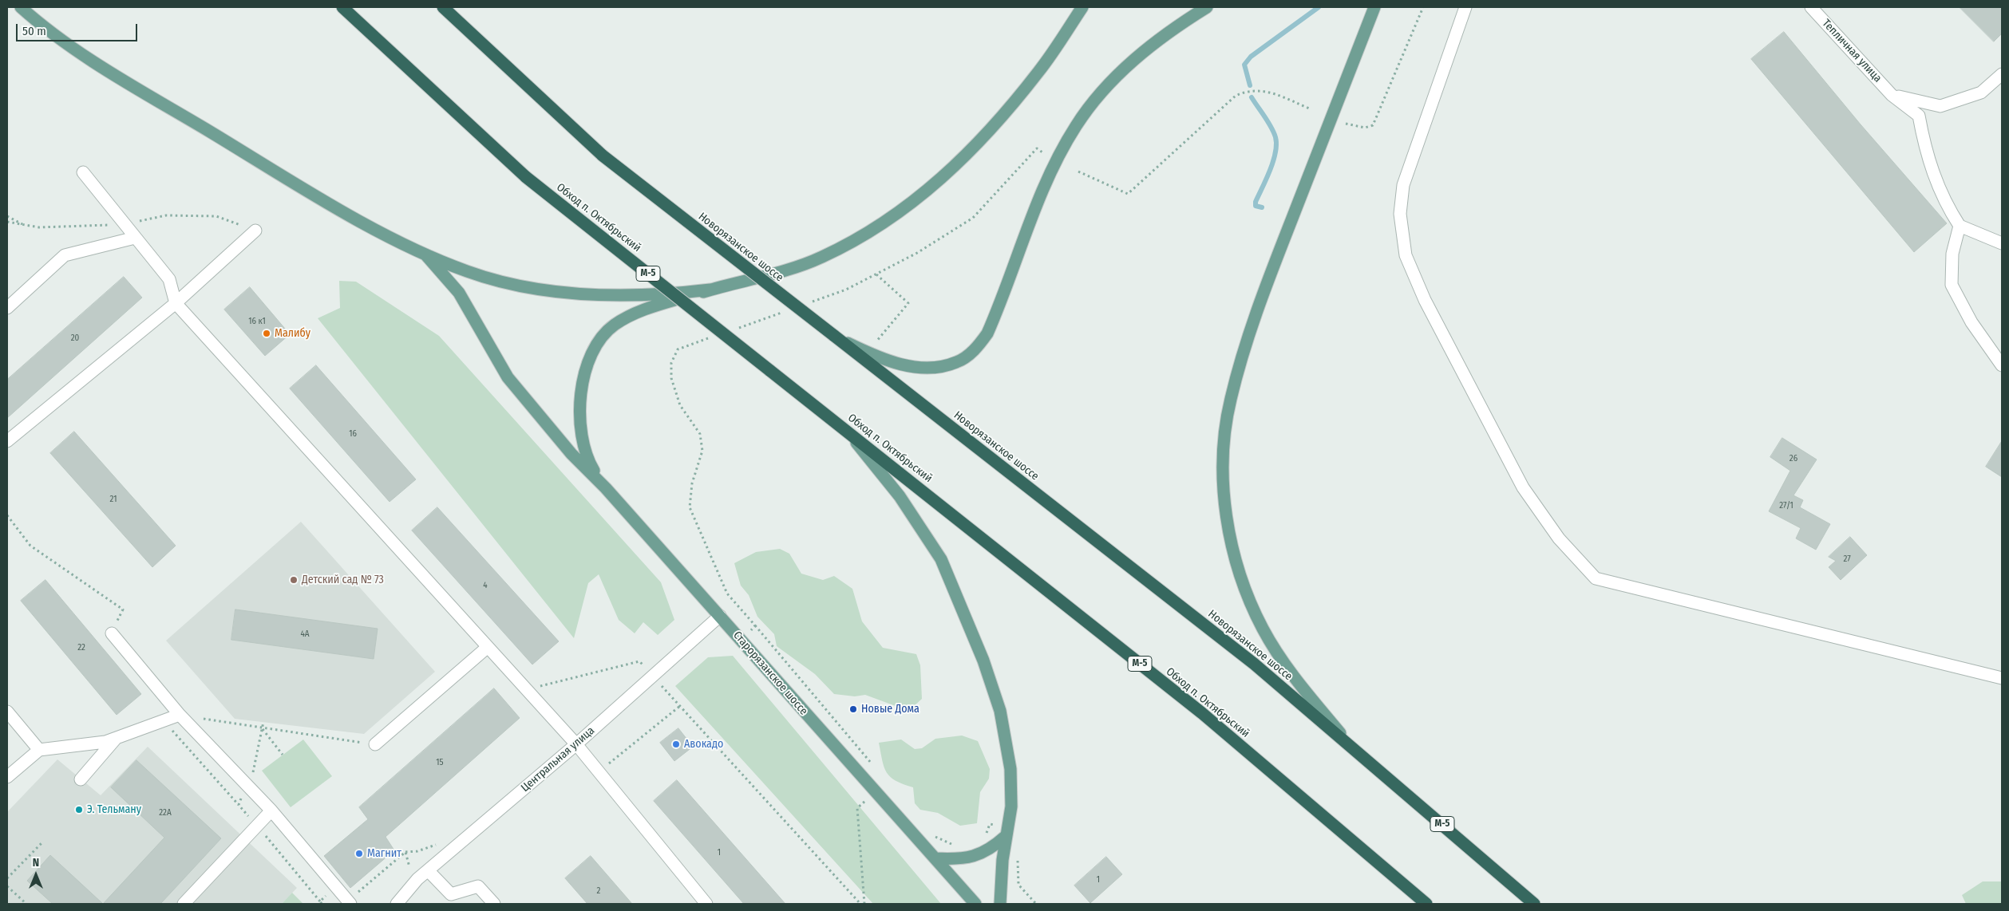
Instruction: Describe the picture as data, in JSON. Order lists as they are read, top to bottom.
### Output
{
  "streets": {
    "highway": ["Обход п. Октябрьский", "Новорязанское шоссе", "М-5"],
    "main road": ["Старорязанское шоссе"],
    "street": ["Тепличная улица", "Центральная улица"]
  },
  "crossings": [
    ["Старорязанское шоссе", "Центральная улица"]
  ],
  "places": [
    "Малибу",
    "Детский сад № 73",
    "Новые Дома",
    "Авокадо",
    "Э. Тельману",
    "Магнит"
  ],
  "house_numbers": [
    "16 к1",
    "20",
    "16",
    "26",
    "21",
    "27/1",
    "27",
    "4",
    "4А",
    "22",
    "15",
    "22А",
    "1",
    "1",
    "2"
  ],
  "scale_bar": "50 m",
  "north": "top"
}
